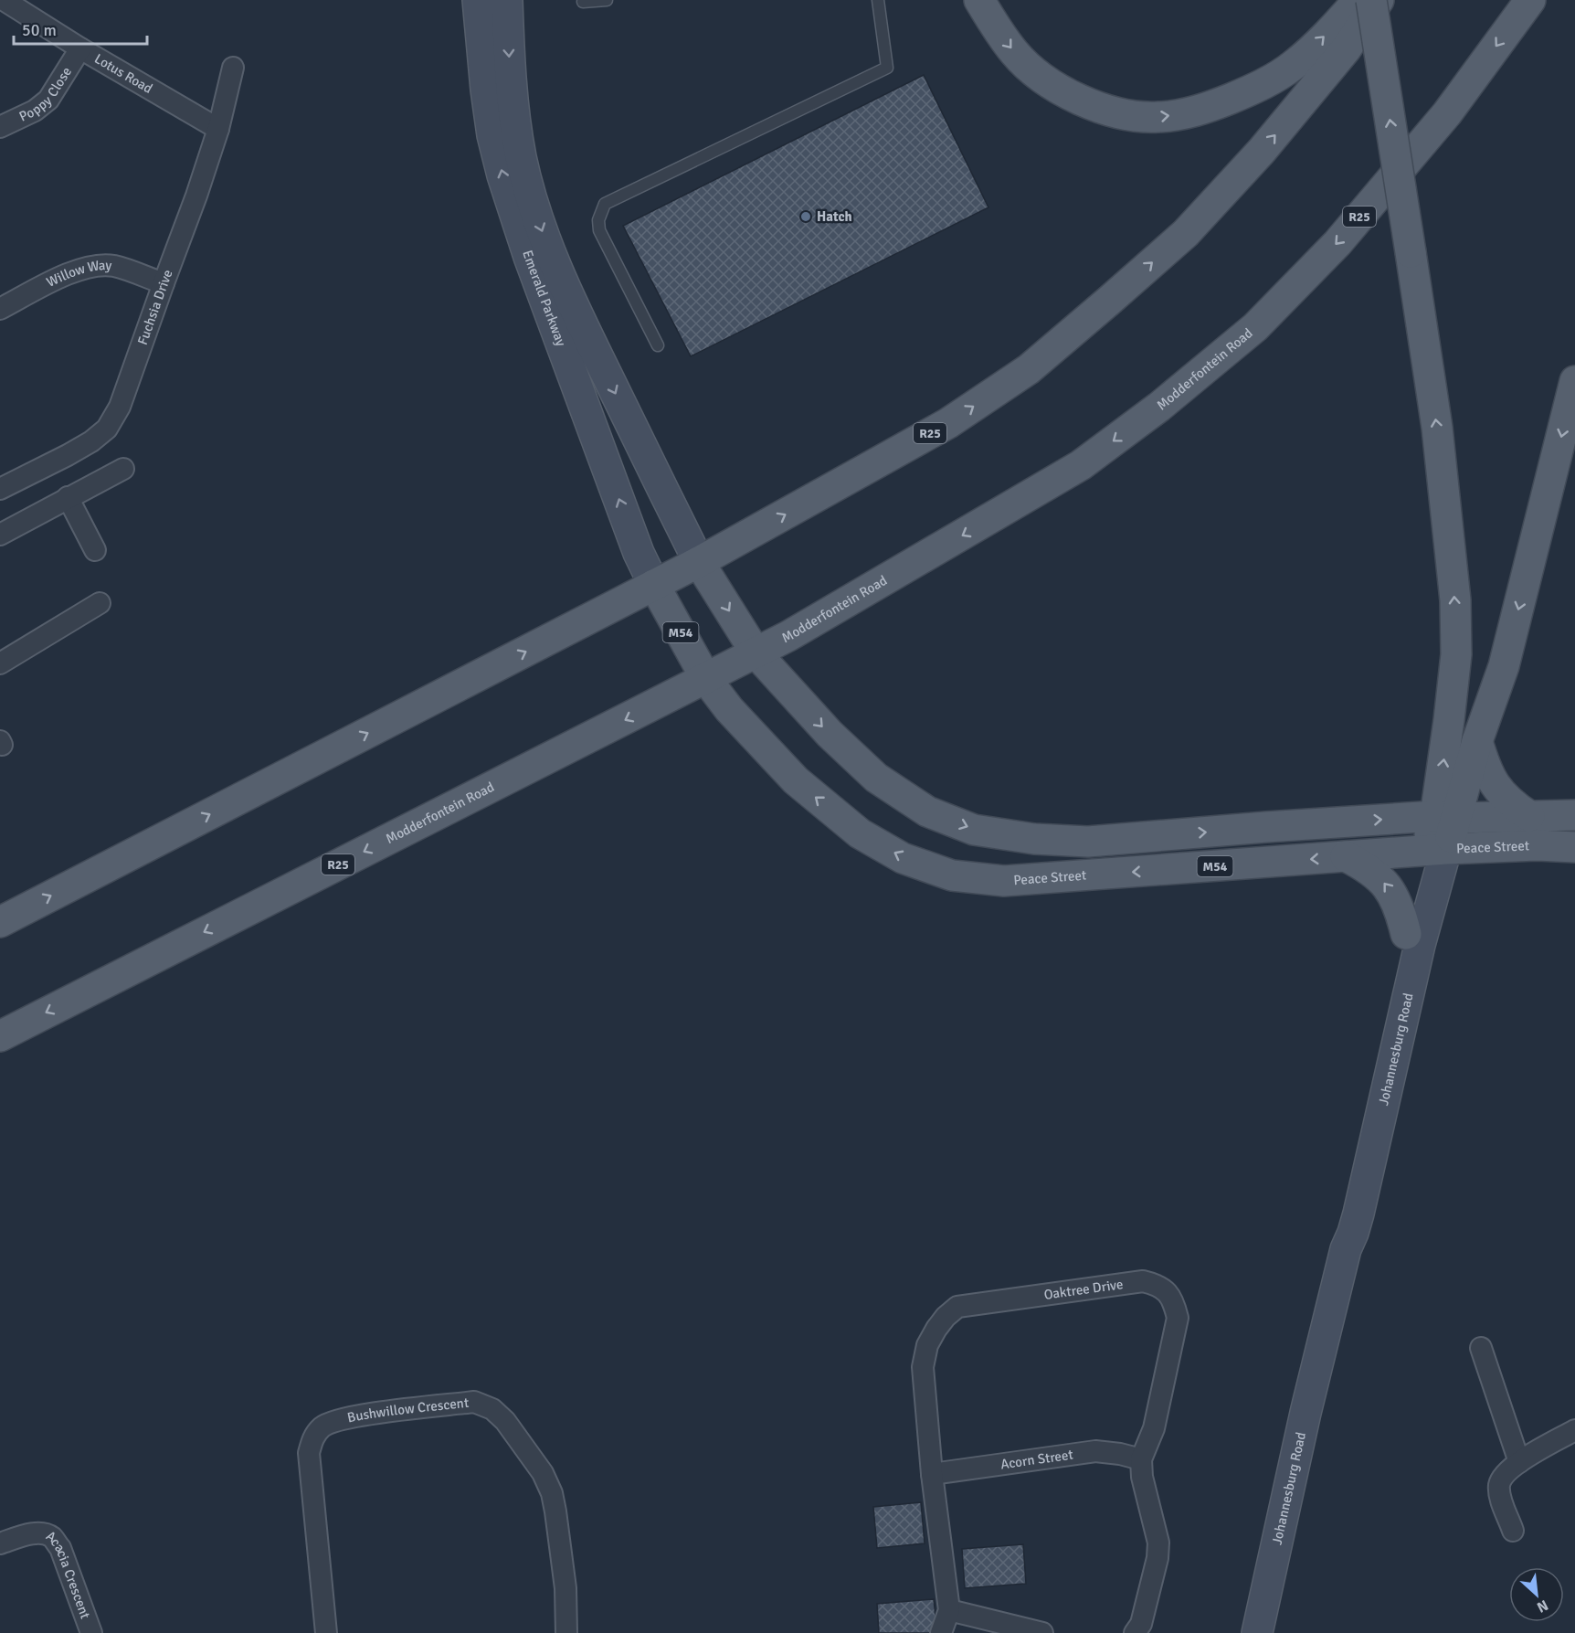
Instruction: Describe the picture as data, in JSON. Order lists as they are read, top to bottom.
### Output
{
  "streets": {
    "main road": [
      "R25",
      "Modderfontein Road",
      "M54",
      "Peace Street"
    ],
    "street": [
      "Lotus Road",
      "Poppy Close",
      "Willow Way",
      "Emerald Parkway",
      "Fuchsia Drive",
      "Johannesburg Road",
      "Oaktree Drive",
      "Bushwillow Crescent",
      "Acorn Street",
      "Acacia Crescent"
    ]
  },
  "crossings": [
    ["Lotus Road", "Poppy Close"],
    ["Lotus Road", "Fuchsia Drive"],
    ["R25", "Emerald Parkway"],
    ["R25", "Peace Street"],
    ["Willow Way", "Fuchsia Drive"],
    ["Emerald Parkway", "Peace Street"],
    ["Modderfontein Road", "Peace Street"],
    ["Peace Street", "Johannesburg Road"],
    ["Oaktree Drive", "Acorn Street"]
  ],
  "places": ["Hatch"],
  "scale_bar": "50 m",
  "north": "bottom right"
}
